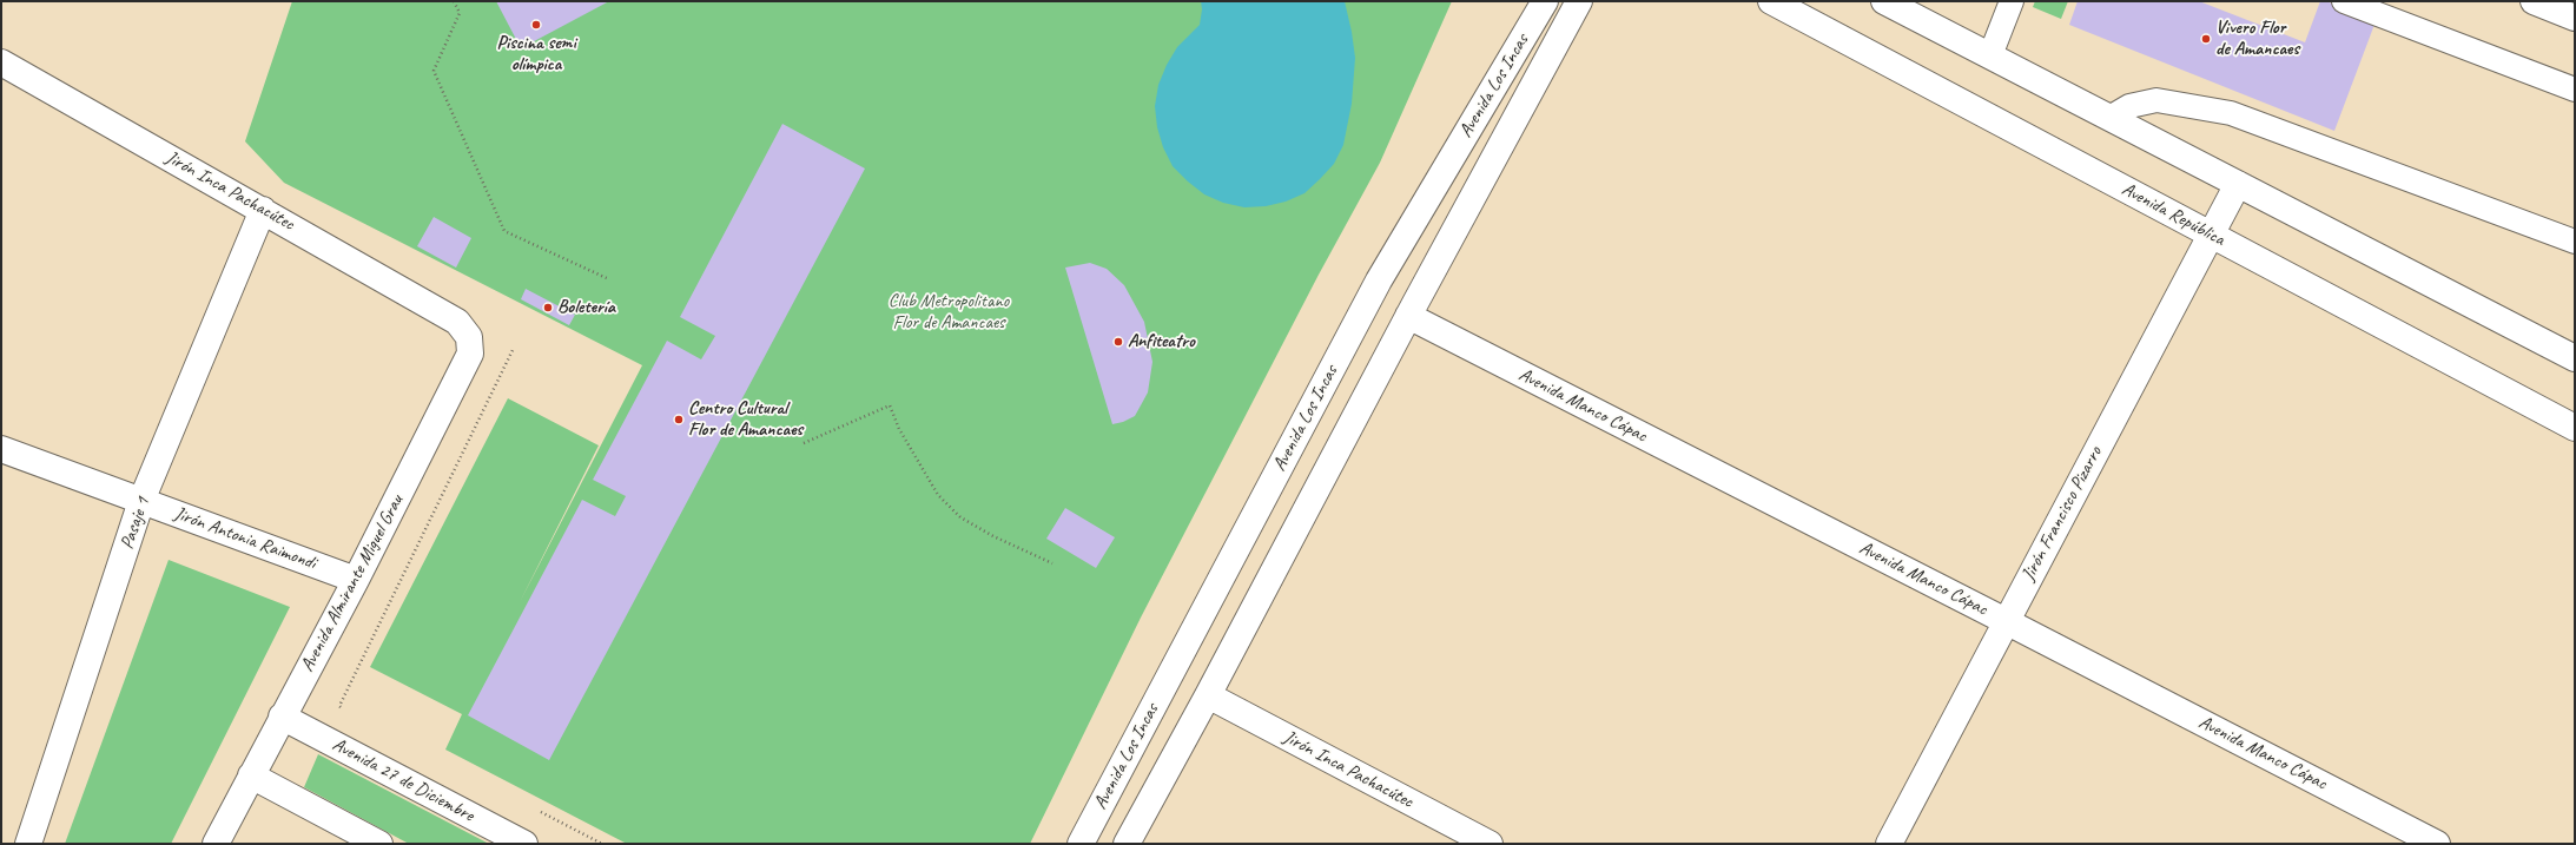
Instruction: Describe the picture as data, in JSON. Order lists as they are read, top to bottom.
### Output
{
  "streets": {
    "street": [
      "Avenida Los Incas",
      "Jirón Inca Pachacútec",
      "Avenida República",
      "Avenida Manco Cápac",
      "Jirón Francisco Pizarro",
      "Pasaje 1",
      "Jirón Antonia Raimondi",
      "Avenida Almirante Miguel Grau",
      "Avenida 27 de Diciembre"
    ]
  },
  "crossings": [
    ["Avenida Los Incas", "Jirón Inca Pachacútec"],
    ["Avenida Los Incas", "Avenida Manco Cápac"],
    ["Jirón Inca Pachacútec", "Pasaje 1"],
    ["Jirón Inca Pachacútec", "Avenida Almirante Miguel Grau"],
    ["Avenida República", "Jirón Francisco Pizarro"],
    ["Avenida Manco Cápac", "Jirón Francisco Pizarro"],
    ["Pasaje 1", "Jirón Antonia Raimondi"],
    ["Jirón Antonia Raimondi", "Avenida Almirante Miguel Grau"],
    ["Avenida Almirante Miguel Grau", "Avenida 27 de Diciembre"]
  ],
  "parks": ["Club Metropolitano Flor de Amancaes"],
  "places": [
    "Piscina semi olímpica",
    "Vivero Flor de Amancaes",
    "Boletería",
    "Anfiteatro",
    "Centro Cultural Flor de Amancaes"
  ]
}
